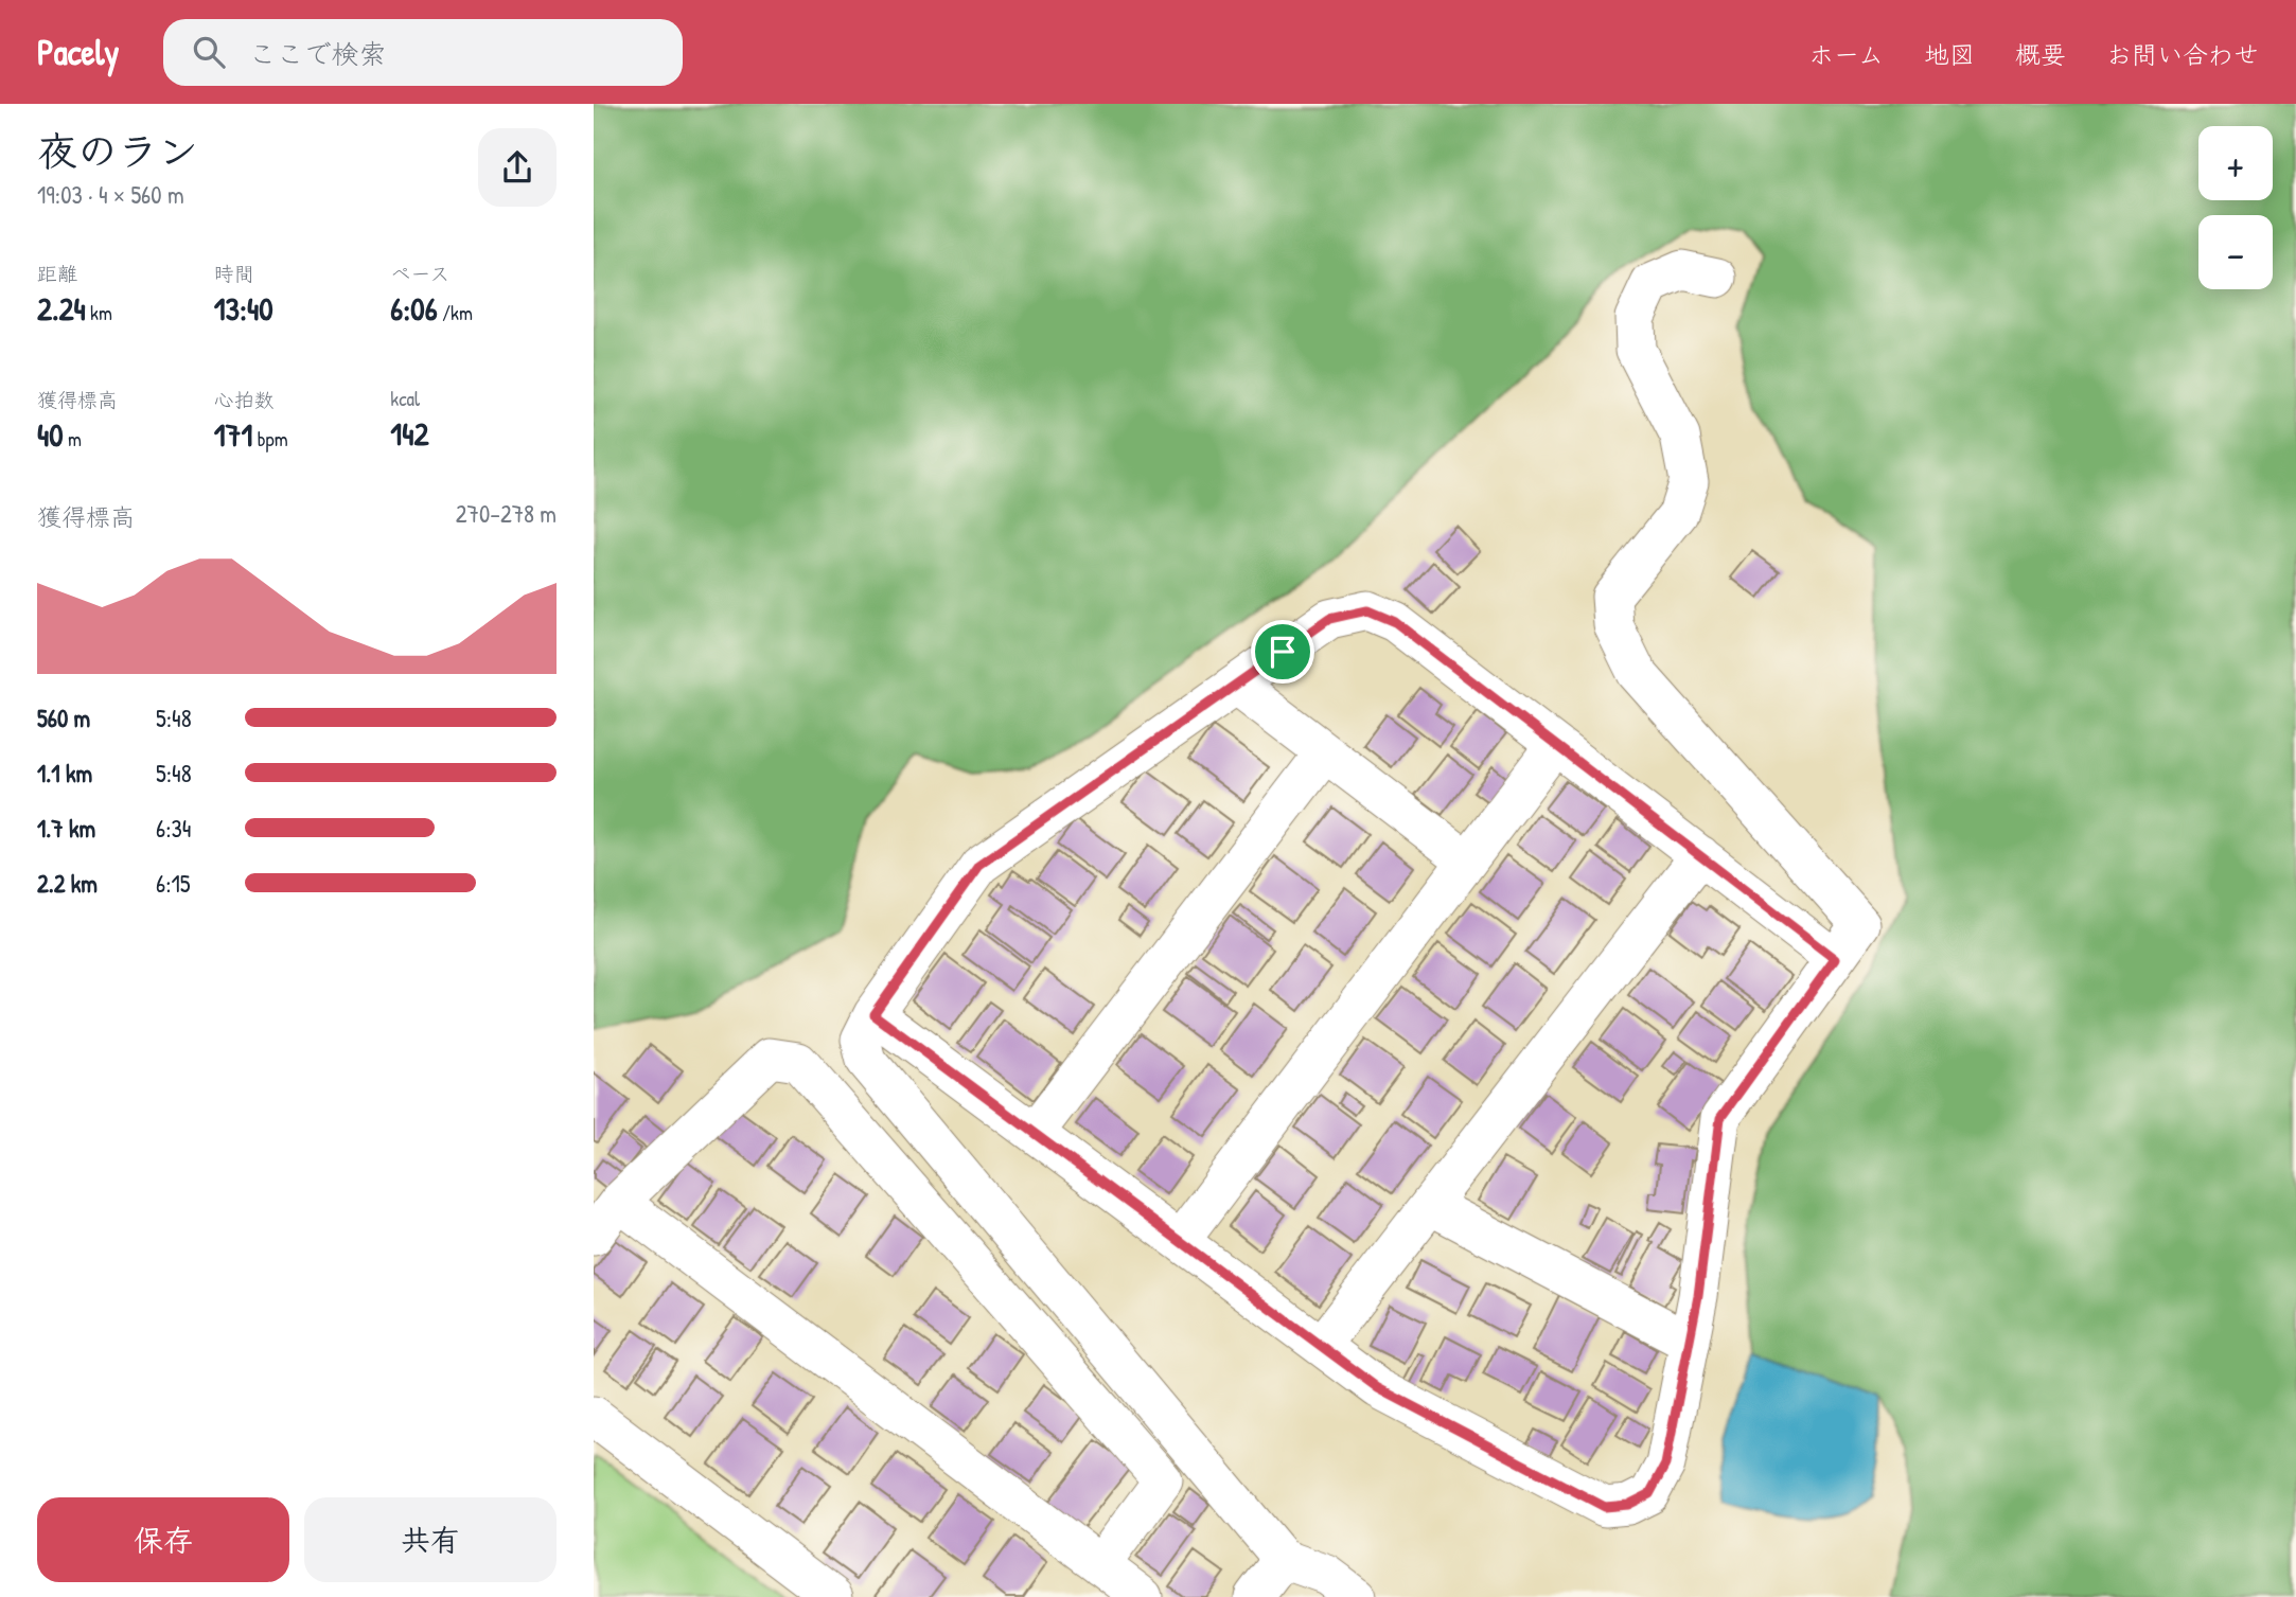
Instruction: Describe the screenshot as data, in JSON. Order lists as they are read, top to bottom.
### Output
{
  "page": {
    "header": "Pacely",
    "search": "ここで検索",
    "nav": [
      "ホーム",
      "地図",
      "概要",
      "お問い合わせ"
    ],
    "heading": ["夜のラン", "19:03 · 4 × 560 m"],
    "map_buttons": ["+", "−"],
    "stats": [
      ["距離", "2.24 km"],
      ["時間", "13:40"],
      ["ペース", "6:06 /km"],
      ["獲得標高", "40 m"],
      ["心拍数", "171 bpm"],
      ["kcal", "142"]
    ],
    "chart": ["獲得標高", "270–278 m"],
    "list": [
      {
        "name": "560 m",
        "note": "5:48"
      },
      {
        "name": "1.1 km",
        "note": "5:48"
      },
      {
        "name": "1.7 km",
        "note": "6:34"
      },
      {
        "name": "2.2 km",
        "note": "6:15"
      }
    ],
    "buttons": ["保存", "共有"]
  }
}
